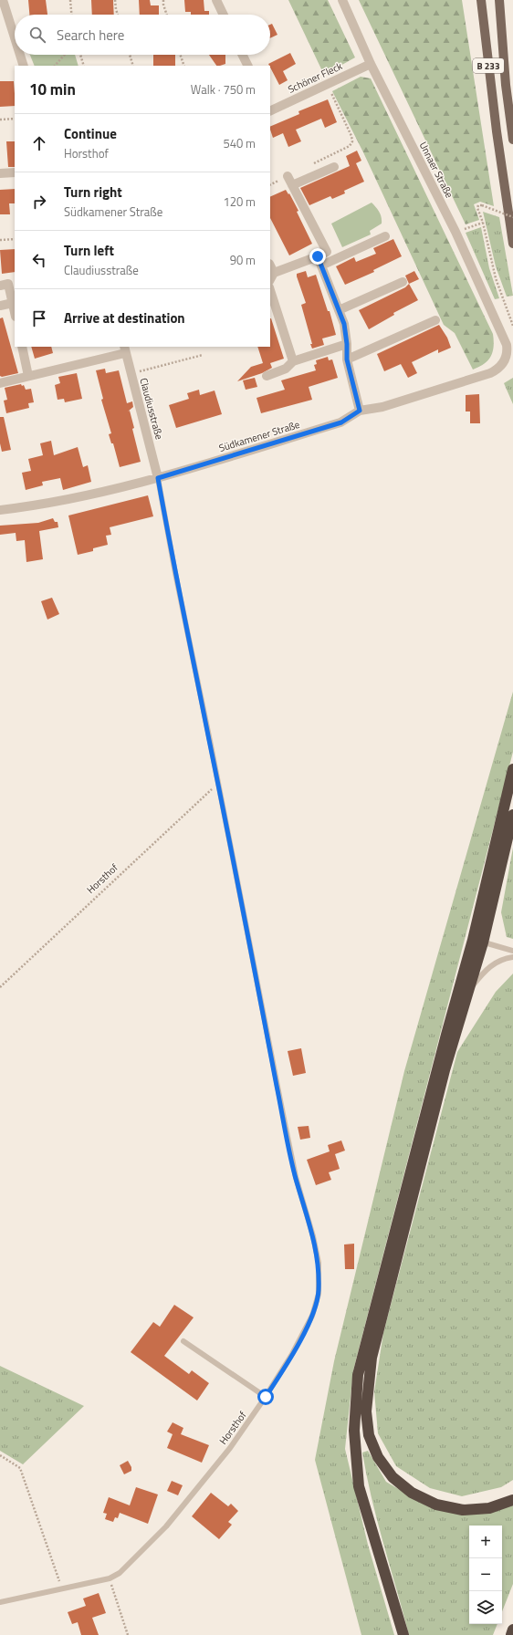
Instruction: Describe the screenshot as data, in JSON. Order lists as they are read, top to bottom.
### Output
{
  "streets": {
    "main road": ["B 233"],
    "street": [
      "Schöner Fleck",
      "Unnaer Straße",
      "Claudiusstraße",
      "Südkamener Straße"
    ],
    "lane": ["Horsthof"]
  },
  "crossings": [
    ["Schöner Fleck", "Unnaer Straße"],
    ["Unnaer Straße", "Südkamener Straße"],
    ["Claudiusstraße", "Südkamener Straße"],
    ["Claudiusstraße", "Horsthof"],
    ["Südkamener Straße", "Horsthof"]
  ],
  "page": {
    "search": "Search here",
    "heading": ["10 min", "Walk · 750 m"],
    "list": [
      ["Continue", "Horsthof", "540 m"],
      ["Turn right", "Südkamener Straße", "120 m"],
      ["Turn left", "Claudiusstraße", "90 m"],
      "Arrive at destination"
    ],
    "map_buttons": ["+", "−"]
  }
}
